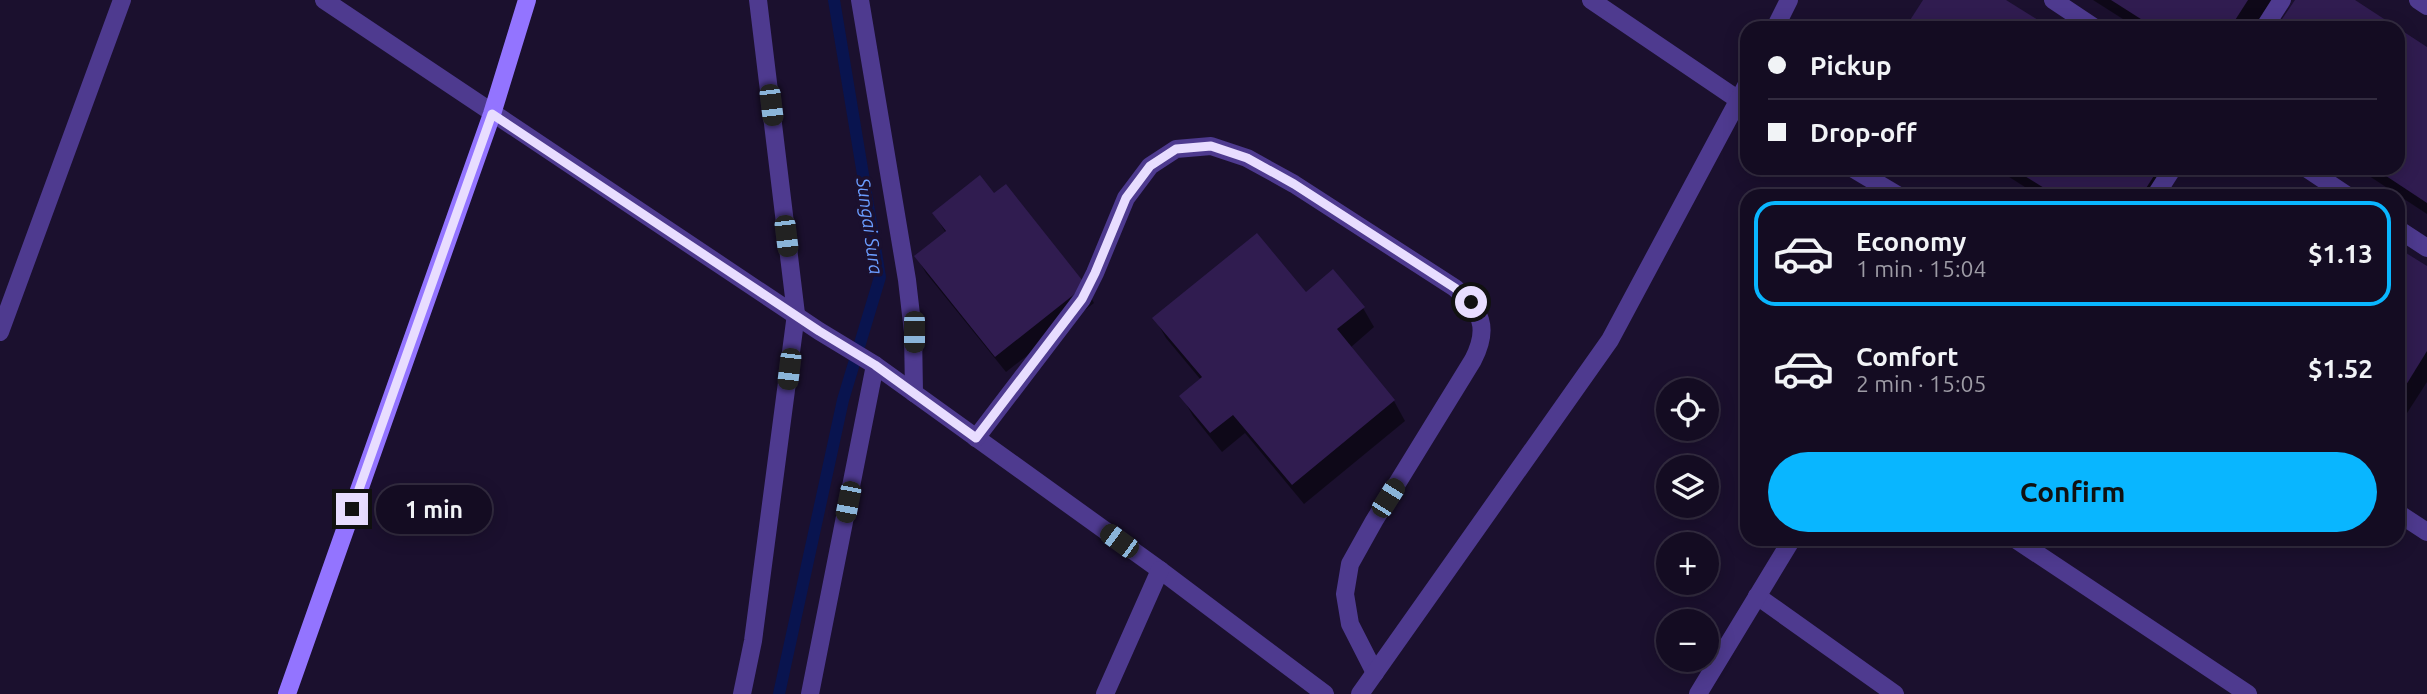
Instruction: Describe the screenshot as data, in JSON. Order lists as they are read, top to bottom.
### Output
{
  "water": ["Sungai Sura"],
  "page": {
    "banner": ["Pickup", "Drop-off"],
    "list": [
      {
        "name": "Economy",
        "note": "1 min · 15:04",
        "value": "$1.13"
      },
      {
        "name": "Comfort",
        "note": "2 min · 15:05",
        "value": "$1.52"
      }
    ],
    "map_buttons": ["+", "−"],
    "buttons": "Confirm",
    "bubble": "1 min"
  }
}
